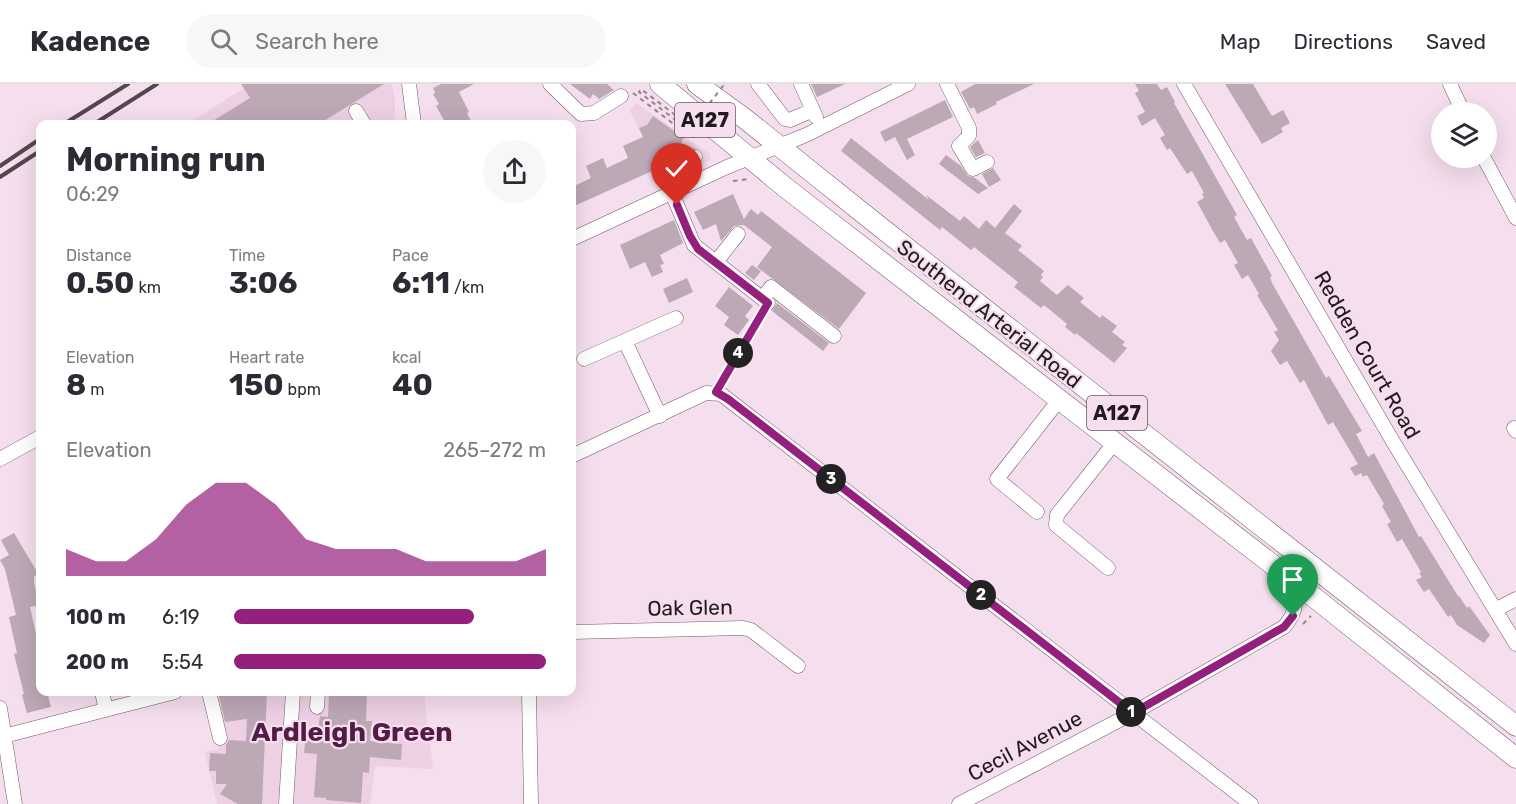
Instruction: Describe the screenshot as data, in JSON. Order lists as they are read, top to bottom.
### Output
{
  "streets": {
    "highway": ["A127", "Southend Arterial Road"],
    "street": ["Redden Court Road", "Oak Glen", "Cecil Avenue"]
  },
  "crossings": [
    ["A127", "Southend Arterial Road"],
    ["Southend Arterial Road", "Cecil Avenue"]
  ],
  "districts": ["Ardleigh Green"],
  "page": {
    "header": "Kadence",
    "search": "Search here",
    "nav": ["Map", "Directions", "Saved"],
    "heading": ["Morning run", "06:29"],
    "stats": [
      ["Distance", "0.50 km"],
      ["Time", "3:06"],
      ["Pace", "6:11 /km"],
      ["Elevation", "8 m"],
      ["Heart rate", "150 bpm"],
      ["kcal", "40"]
    ],
    "pins": [
      "4",
      "3",
      "2",
      "1"
    ],
    "chart": ["Elevation", "265–272 m"],
    "list": [
      {
        "name": "100 m",
        "note": "6:19"
      },
      {
        "name": "200 m",
        "note": "5:54"
      }
    ]
  }
}
